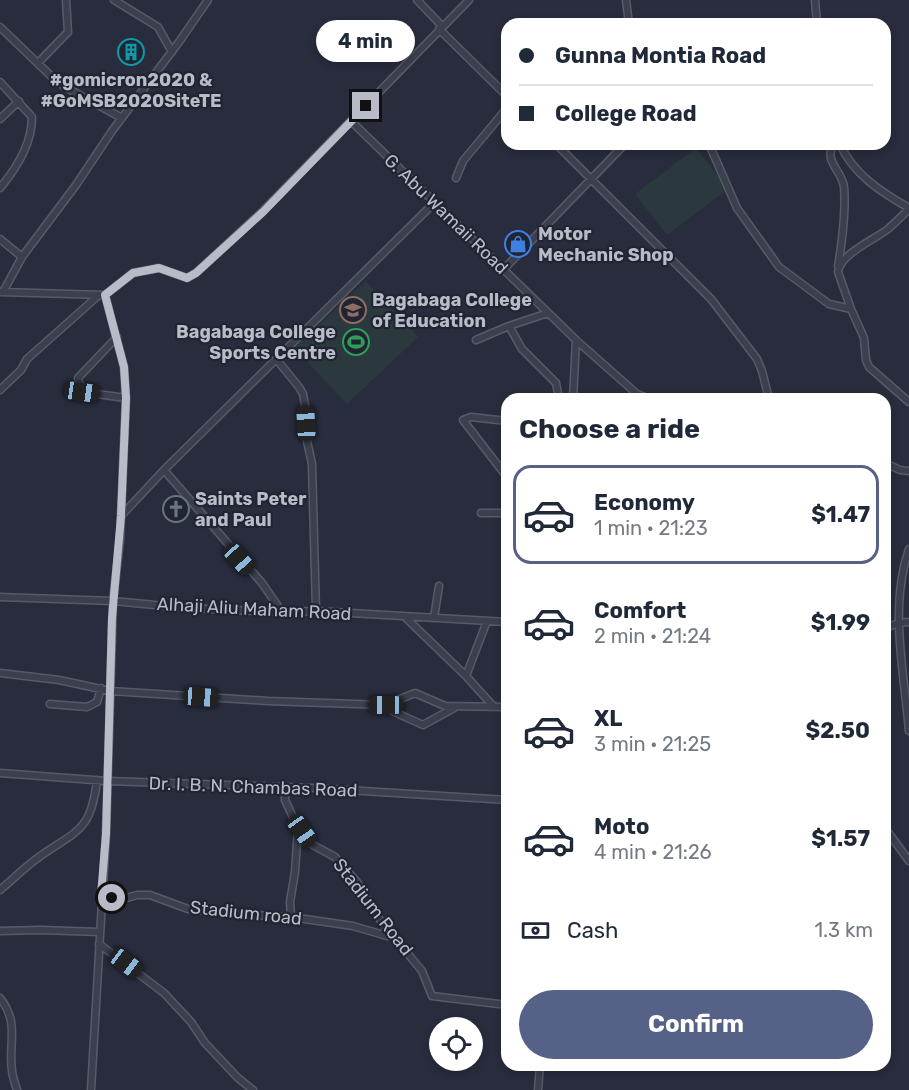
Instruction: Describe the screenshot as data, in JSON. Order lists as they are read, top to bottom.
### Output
{
  "streets": {
    "street": [
      "G. Abu Wamaii Road",
      "Alhaji Aliu Maham Road",
      "Dr. I. B. N. Chambas Road",
      "Stadium Road",
      "Stadium road"
    ]
  },
  "crossings": [
    ["Stadium Road", "Stadium road"]
  ],
  "places": {
    "building": ["#gomicron2020 & #GoMSB2020SiteTE"],
    "shop": ["Motor Mechanic Shop"],
    "school or university": ["Bagabaga College of Education"],
    "sports": ["Bagabaga College Sports Centre"],
    "church": ["Saints Peter and Paul"]
  },
  "page": {
    "banner": ["Gunna Montia Road", "College Road"],
    "bubble": "4 min",
    "heading": "Choose a ride",
    "list": [
      {
        "name": "Economy",
        "note": "1 min · 21:23",
        "value": "$1.47"
      },
      {
        "name": "Comfort",
        "note": "2 min · 21:24",
        "value": "$1.99"
      },
      {
        "name": "XL",
        "note": "3 min · 21:25",
        "value": "$2.50"
      },
      {
        "name": "Moto",
        "note": "4 min · 21:26",
        "value": "$1.57"
      }
    ],
    "pay": ["Cash", "1.3 km"],
    "buttons": "Confirm"
  }
}
